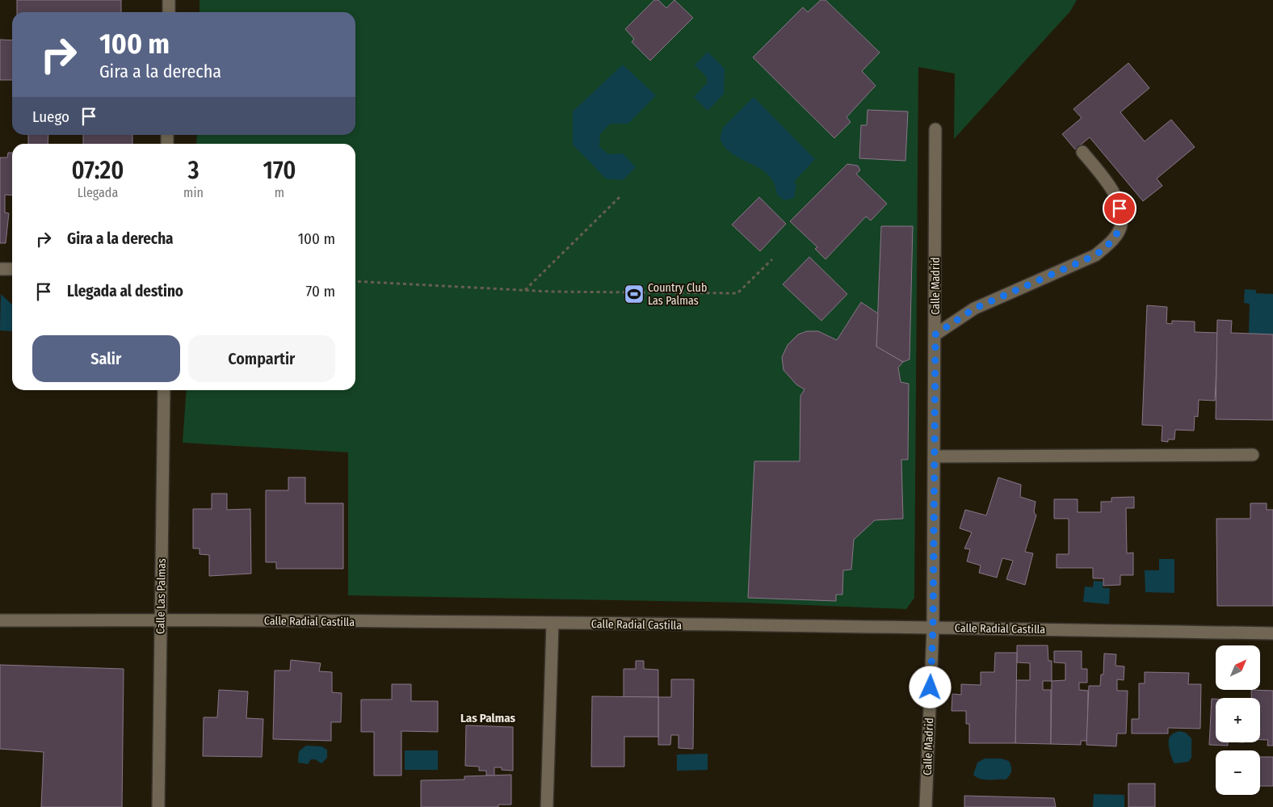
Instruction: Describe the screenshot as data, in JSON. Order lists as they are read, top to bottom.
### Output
{
  "streets": {
    "street": ["Calle Madrid", "Calle Las Palmas", "Calle Radial Castilla"]
  },
  "crossings": [
    ["Calle Madrid", "Calle Radial Castilla"],
    ["Calle Las Palmas", "Calle Radial Castilla"]
  ],
  "districts": ["Las Palmas"],
  "places": {
    "sports": ["Country Club Las Palmas"]
  },
  "north": "top right",
  "page": {
    "turn": ["100 m", "Gira a la derecha"],
    "then": "Luego",
    "eta": [
      "07:20",
      "Llegada",
      "3",
      "min",
      "170",
      "m"
    ],
    "list": [
      {
        "name": "Gira a la derecha",
        "value": "100 m"
      },
      {
        "name": "Llegada al destino",
        "value": "70 m"
      }
    ],
    "buttons": ["Salir", "Compartir"],
    "map_buttons": ["+", "−"]
  }
}
